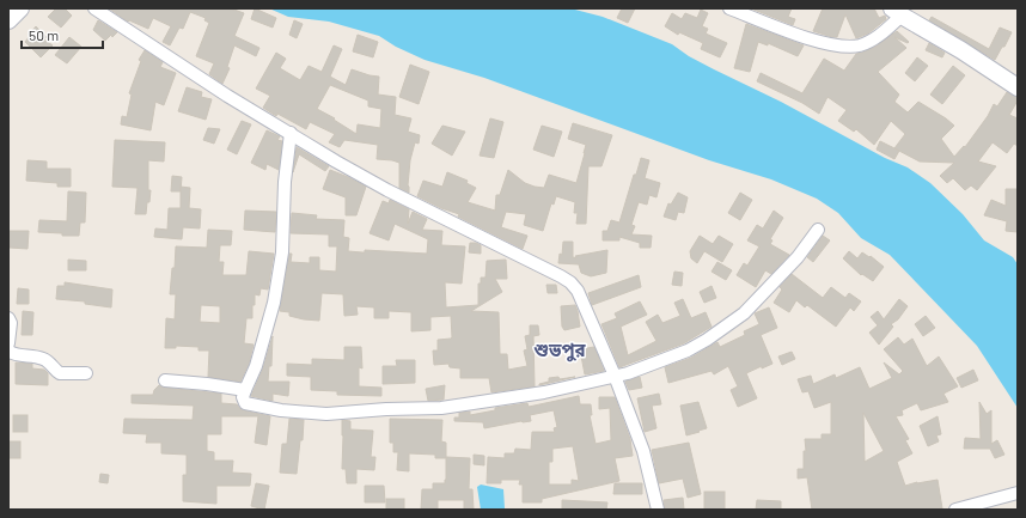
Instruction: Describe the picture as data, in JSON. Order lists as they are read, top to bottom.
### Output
{
  "districts": ["শুভপুর"],
  "scale_bar": "50 m"
}
